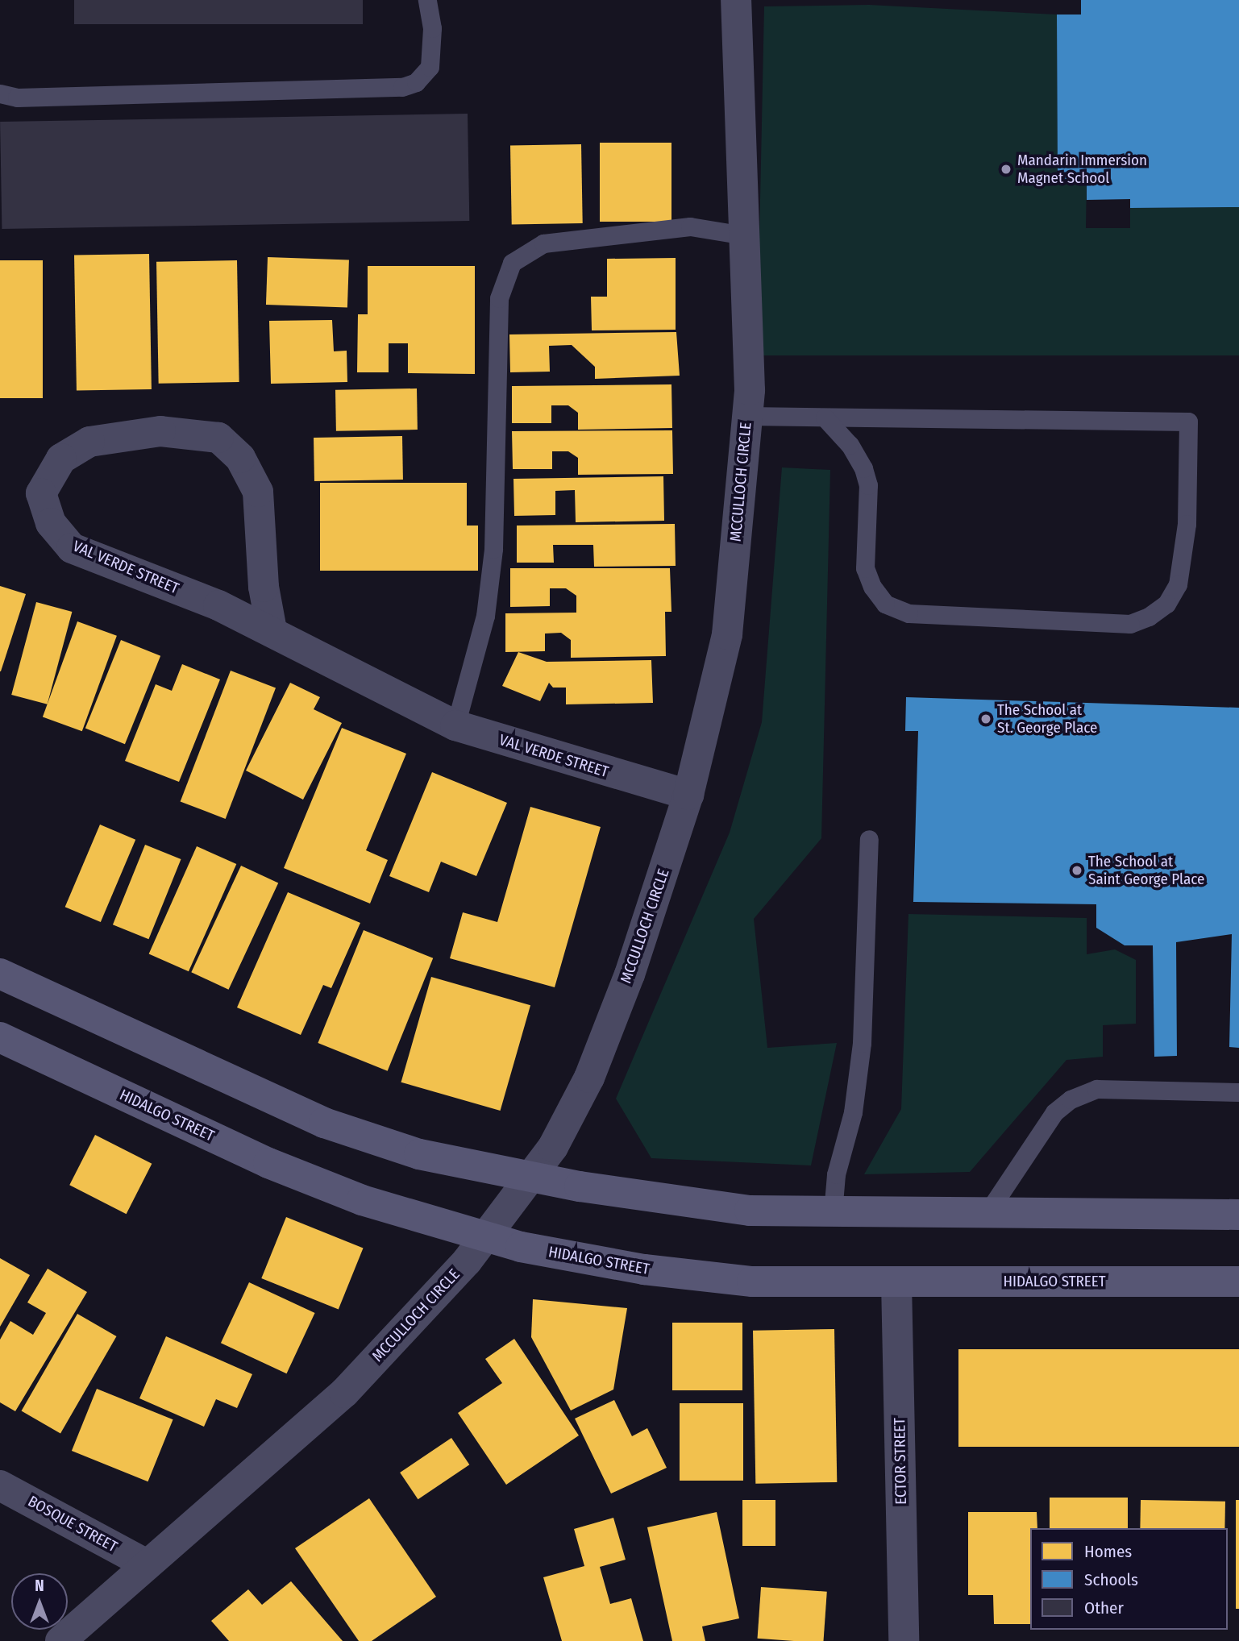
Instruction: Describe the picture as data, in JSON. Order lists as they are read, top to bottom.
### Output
{
  "streets": {
    "street": [
      "MCCULLOCH CIRCLE",
      "VAL VERDE STREET",
      "HIDALGO STREET",
      "ECTOR STREET",
      "BOSQUE STREET"
    ]
  },
  "crossings": [
    ["MCCULLOCH CIRCLE", "VAL VERDE STREET"],
    ["MCCULLOCH CIRCLE", "HIDALGO STREET"],
    ["MCCULLOCH CIRCLE", "BOSQUE STREET"],
    ["HIDALGO STREET", "ECTOR STREET"]
  ],
  "places": ["Mandarin Immersion Magnet School", "The School at St. George Place", "The School at Saint George Place"],
  "legend": ["Homes", "Schools", "Other"],
  "north": "top"
}
